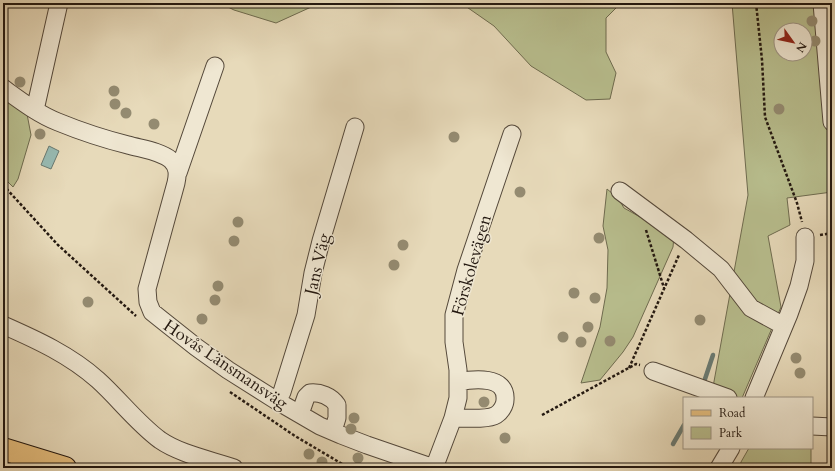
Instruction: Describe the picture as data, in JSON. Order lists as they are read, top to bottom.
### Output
{
  "streets": {
    "street": ["Jans Väg", "Förskolevägen", "Hovås Länsmansväg"]
  },
  "crossings": [
    ["Jans Väg", "Hovås Länsmansväg"],
    ["Förskolevägen", "Hovås Länsmansväg"]
  ],
  "legend": ["Road", "Park"],
  "north": "bottom right"
}
